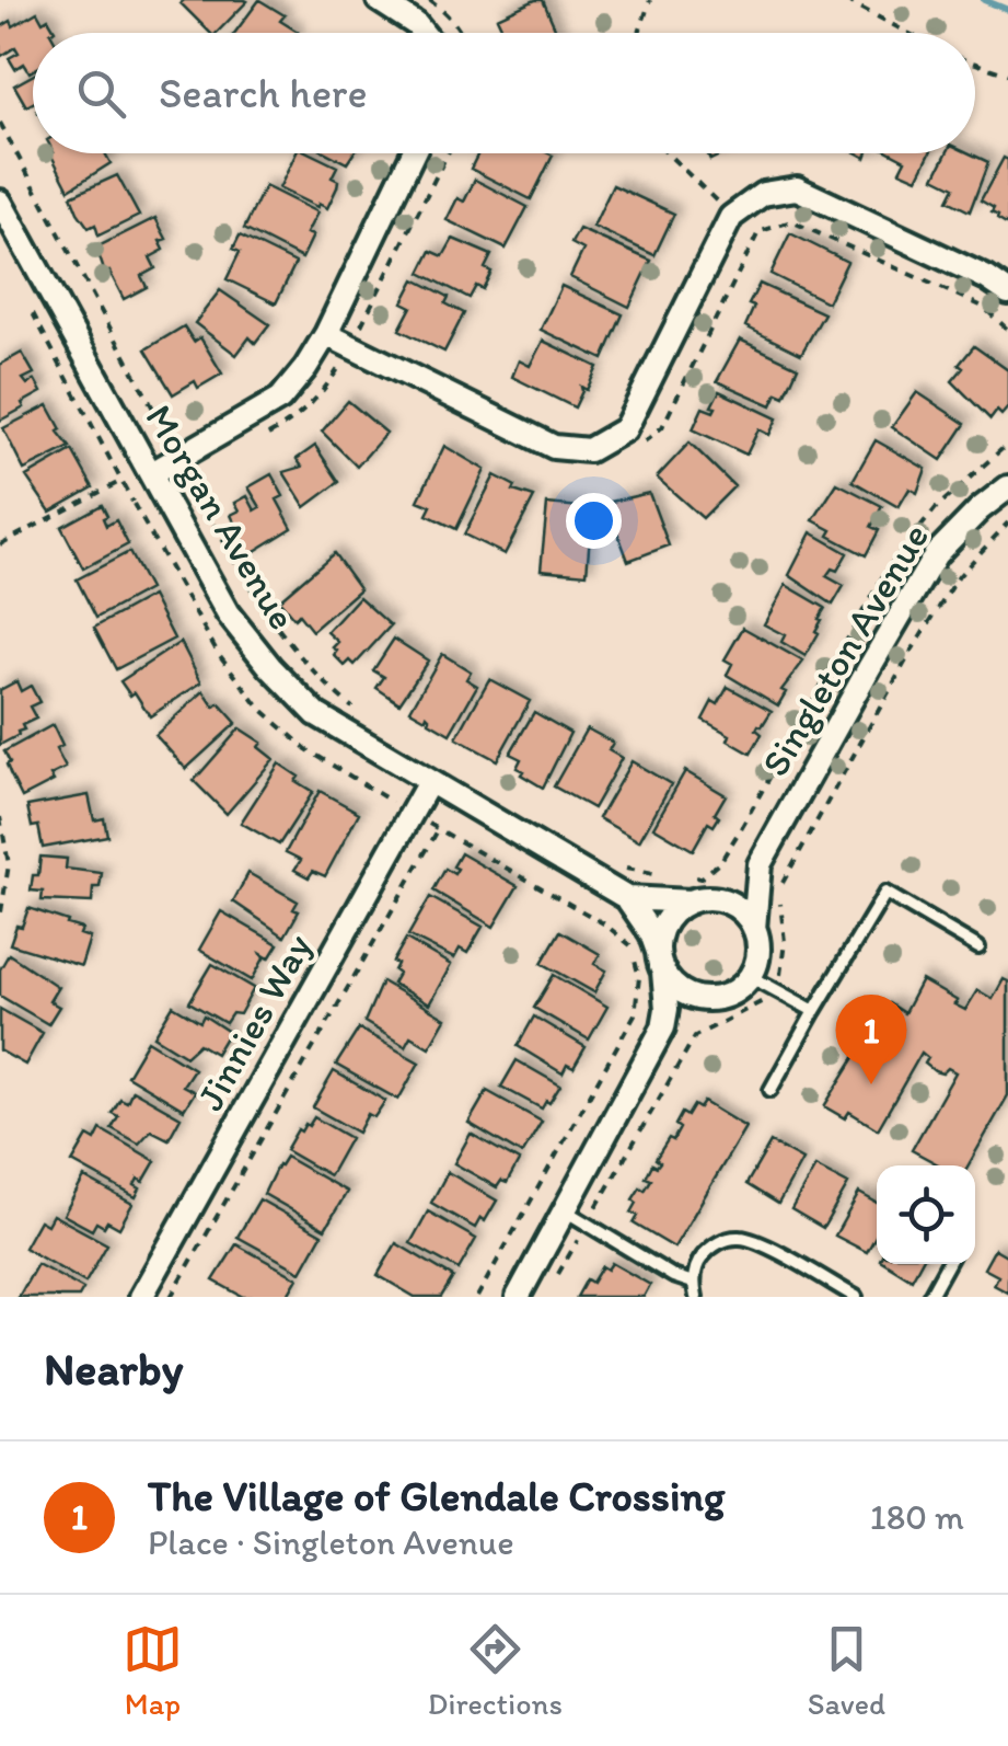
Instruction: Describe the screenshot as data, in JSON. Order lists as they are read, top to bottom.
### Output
{
  "streets": {
    "street": ["Morgan Avenue", "Singleton Avenue", "Jinnies Way"]
  },
  "crossings": [
    ["Morgan Avenue", "Singleton Avenue"],
    ["Morgan Avenue", "Jinnies Way"]
  ],
  "page": {
    "search": "Search here",
    "pins": "1",
    "heading": "Nearby",
    "list": [
      {
        "mark": "1",
        "name": "The Village of Glendale Crossing",
        "note": "Place · Singleton Avenue",
        "value": "180 m"
      }
    ],
    "nav": ["Map", "Directions", "Saved"]
  }
}
